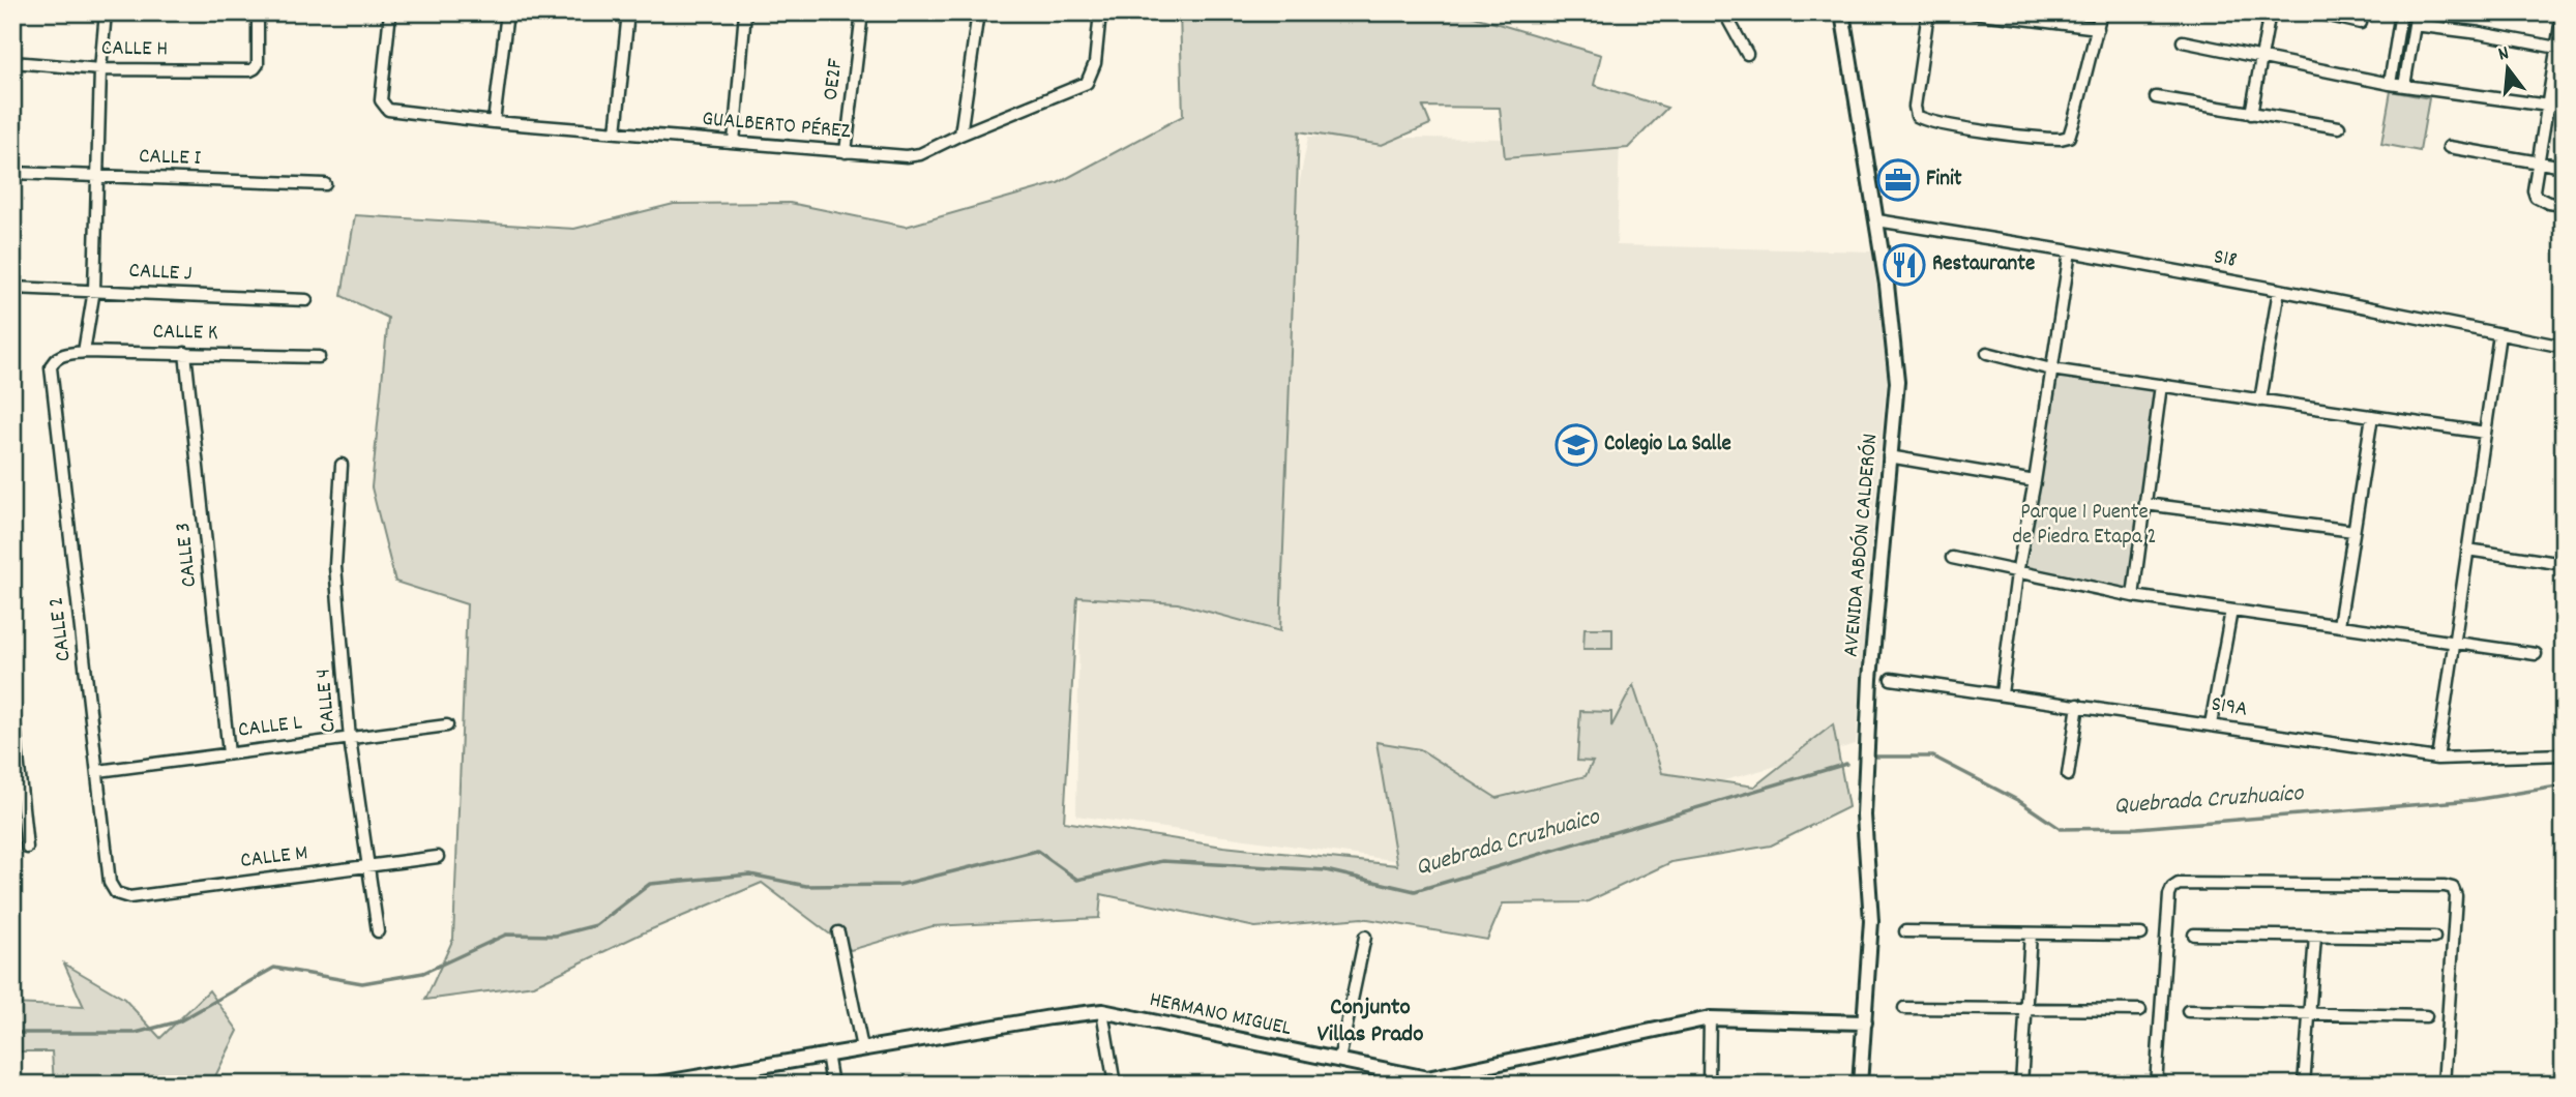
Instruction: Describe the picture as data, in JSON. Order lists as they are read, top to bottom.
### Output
{
  "streets": {
    "street": [
      "CALLE H",
      "OE2F",
      "GUALBERTO PÉREZ",
      "CALLE I",
      "S18",
      "CALLE J",
      "CALLE K",
      "AVENIDA ABDÓN CALDERÓN",
      "CALLE 3",
      "CALLE 2",
      "CALLE 4",
      "S19A",
      "CALLE L",
      "CALLE M",
      "HERMANO MIGUEL"
    ]
  },
  "crossings": [
    ["OE2F", "GUALBERTO PÉREZ"],
    ["S18", "AVENIDA ABDÓN CALDERÓN"],
    ["CALLE K", "CALLE 3"],
    ["CALLE K", "CALLE 2"],
    ["AVENIDA ABDÓN CALDERÓN", "HERMANO MIGUEL"],
    ["CALLE 3", "CALLE L"],
    ["CALLE 2", "CALLE L"],
    ["CALLE 2", "CALLE M"],
    ["CALLE 4", "CALLE L"],
    ["CALLE 4", "CALLE M"]
  ],
  "districts": ["Conjunto Villas Prado"],
  "water": ["Quebrada Cruzhuaico"],
  "parks": ["Parque 1 Puente de Piedra Etapa 2"],
  "places": {
    "office": ["Finit"],
    "restaurant": ["Restaurante"],
    "school or university": ["Colegio La Salle"]
  },
  "north": "top"
}
